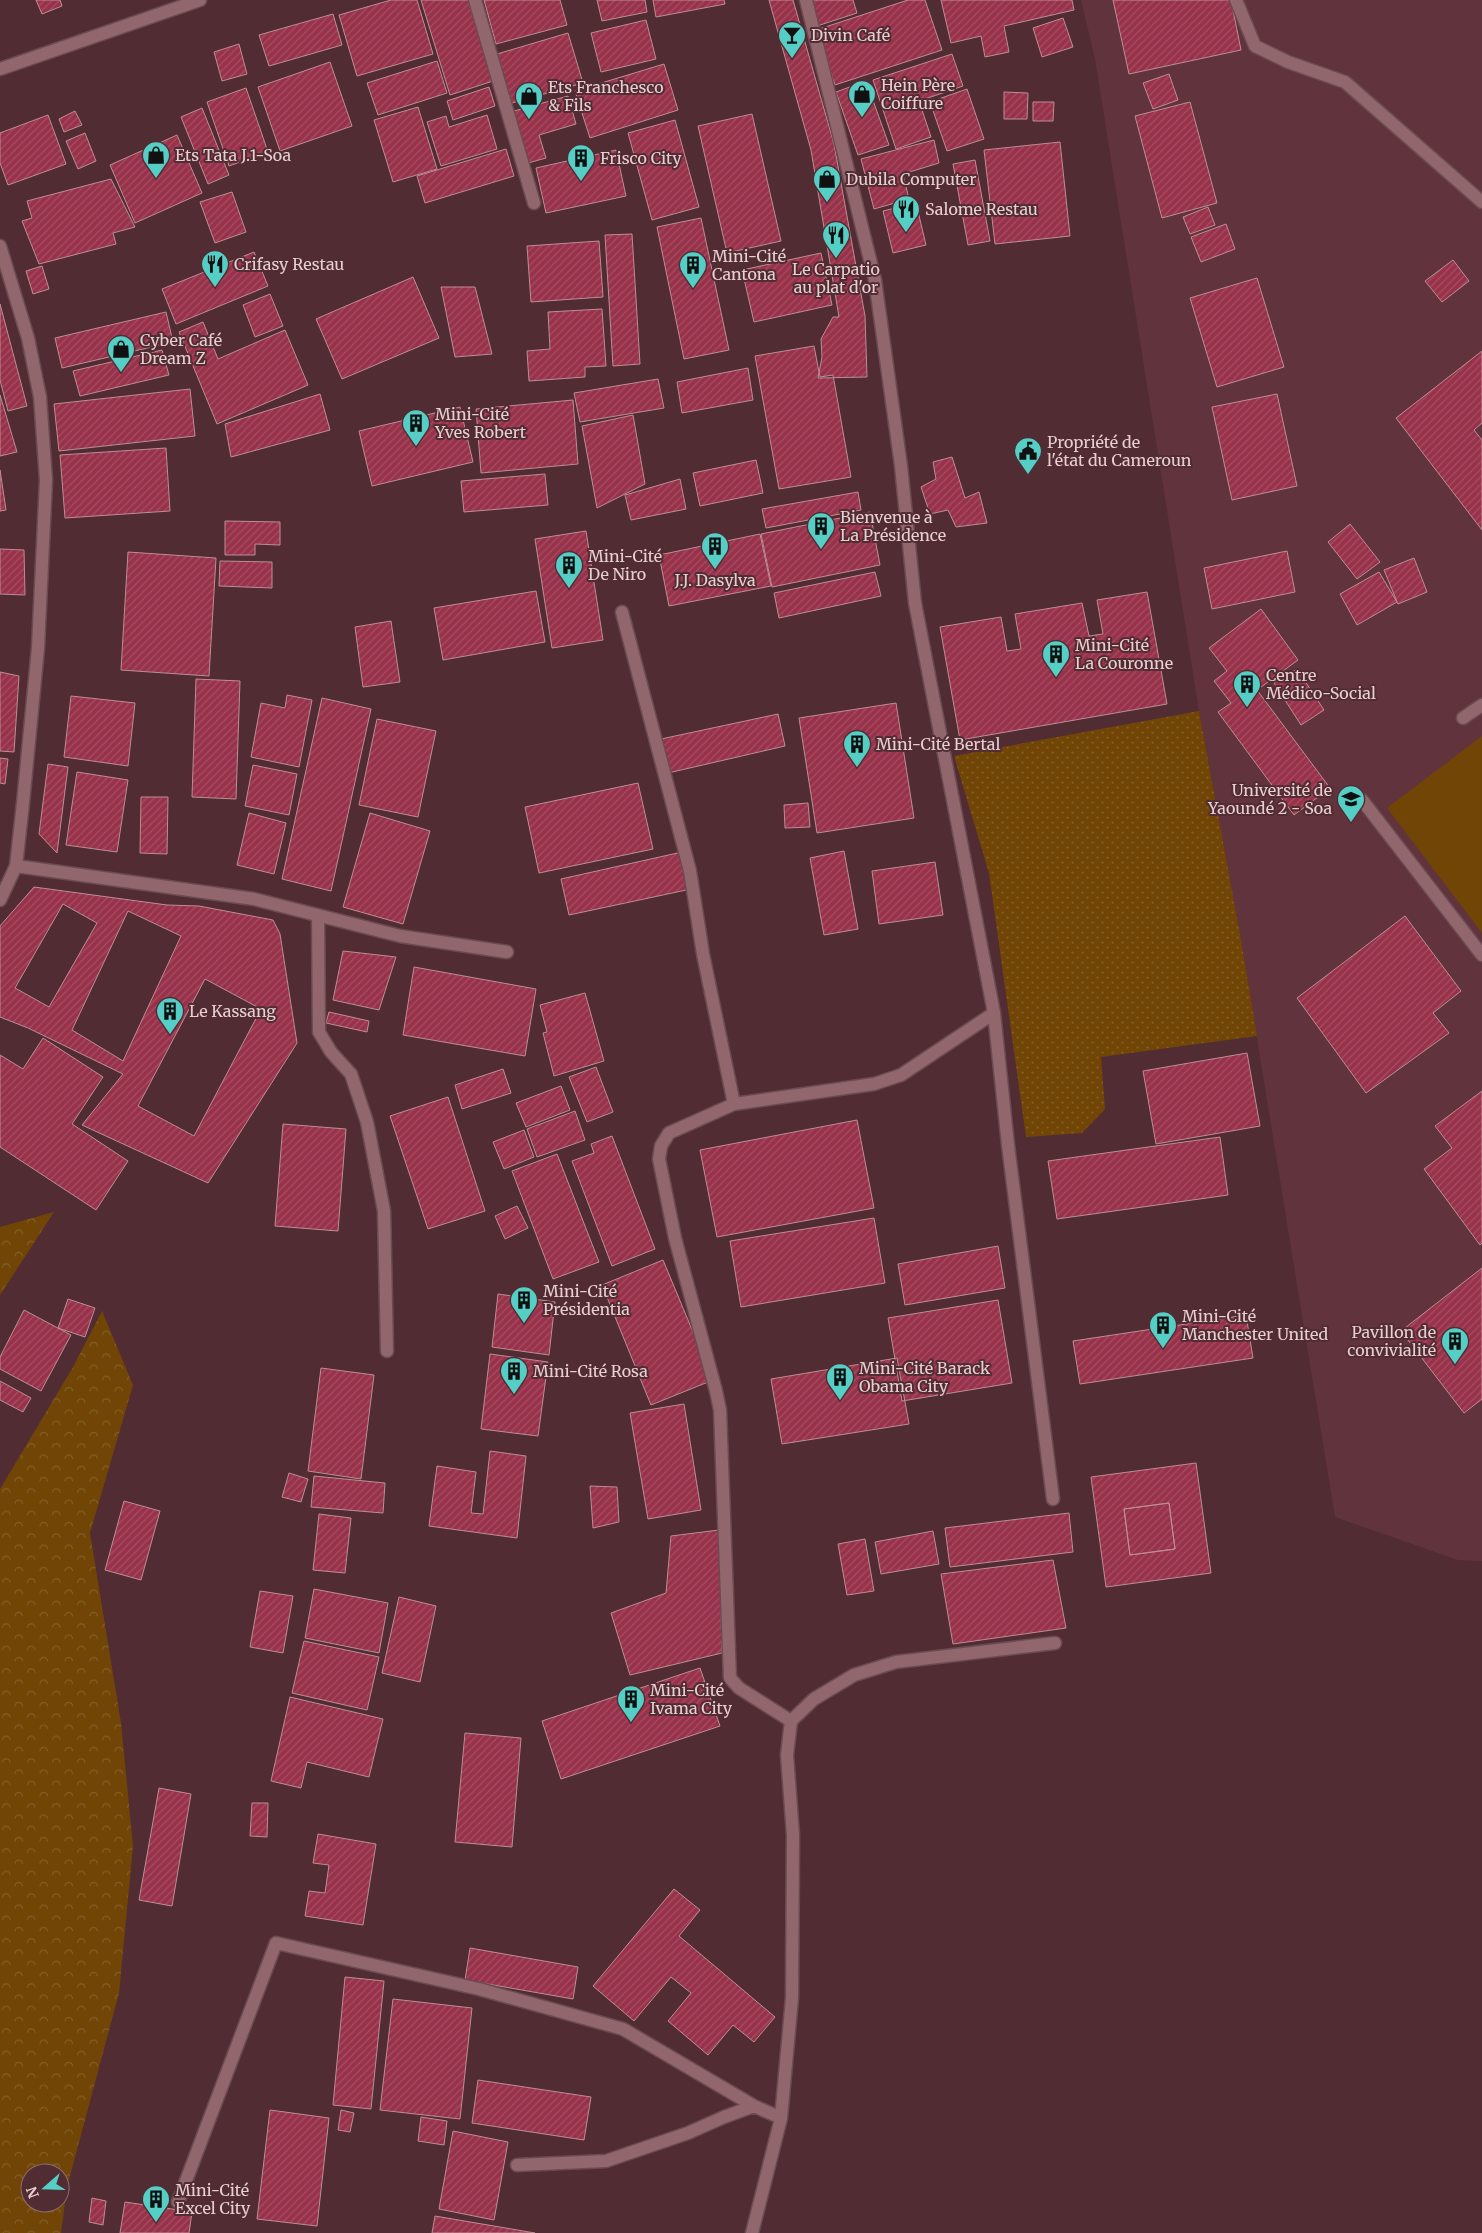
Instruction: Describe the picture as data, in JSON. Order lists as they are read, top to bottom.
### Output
{
  "places": {
    "bar": ["Divin Café"],
    "shop": [
      "Hein Père Coiffure",
      "Ets Franchesco & Fils",
      "Ets Tata J.1-Soa",
      "Dubila Computer",
      "Cyber Café Dream Z"
    ],
    "building": [
      "Frisco City",
      "Mini-Cité Cantona",
      "Mini-Cité Yves Robert",
      "Bienvenue à La Présidence",
      "J.J. Dasylva",
      "Mini-Cité De Niro",
      "Mini-Cité La Couronne",
      "Centre Médico-Social",
      "Mini-Cité Bertal",
      "Le Kassang",
      "Mini-Cité Présidentia",
      "Mini-Cité Manchester United",
      "Pavillon de convivialité",
      "Mini-Cité Rosa",
      "Mini-Cité Barack Obama City",
      "Mini-Cité Ivama City",
      "Mini-Cité Excel City"
    ],
    "restaurant": ["Salome Restau", "Le Carpatio au plat d'or", "Crifasy Restau"],
    "public building": ["Propriété de l'état du Cameroun"],
    "school or university": ["Université de Yaoundé 2 - Soa"]
  },
  "north": "left"
}
